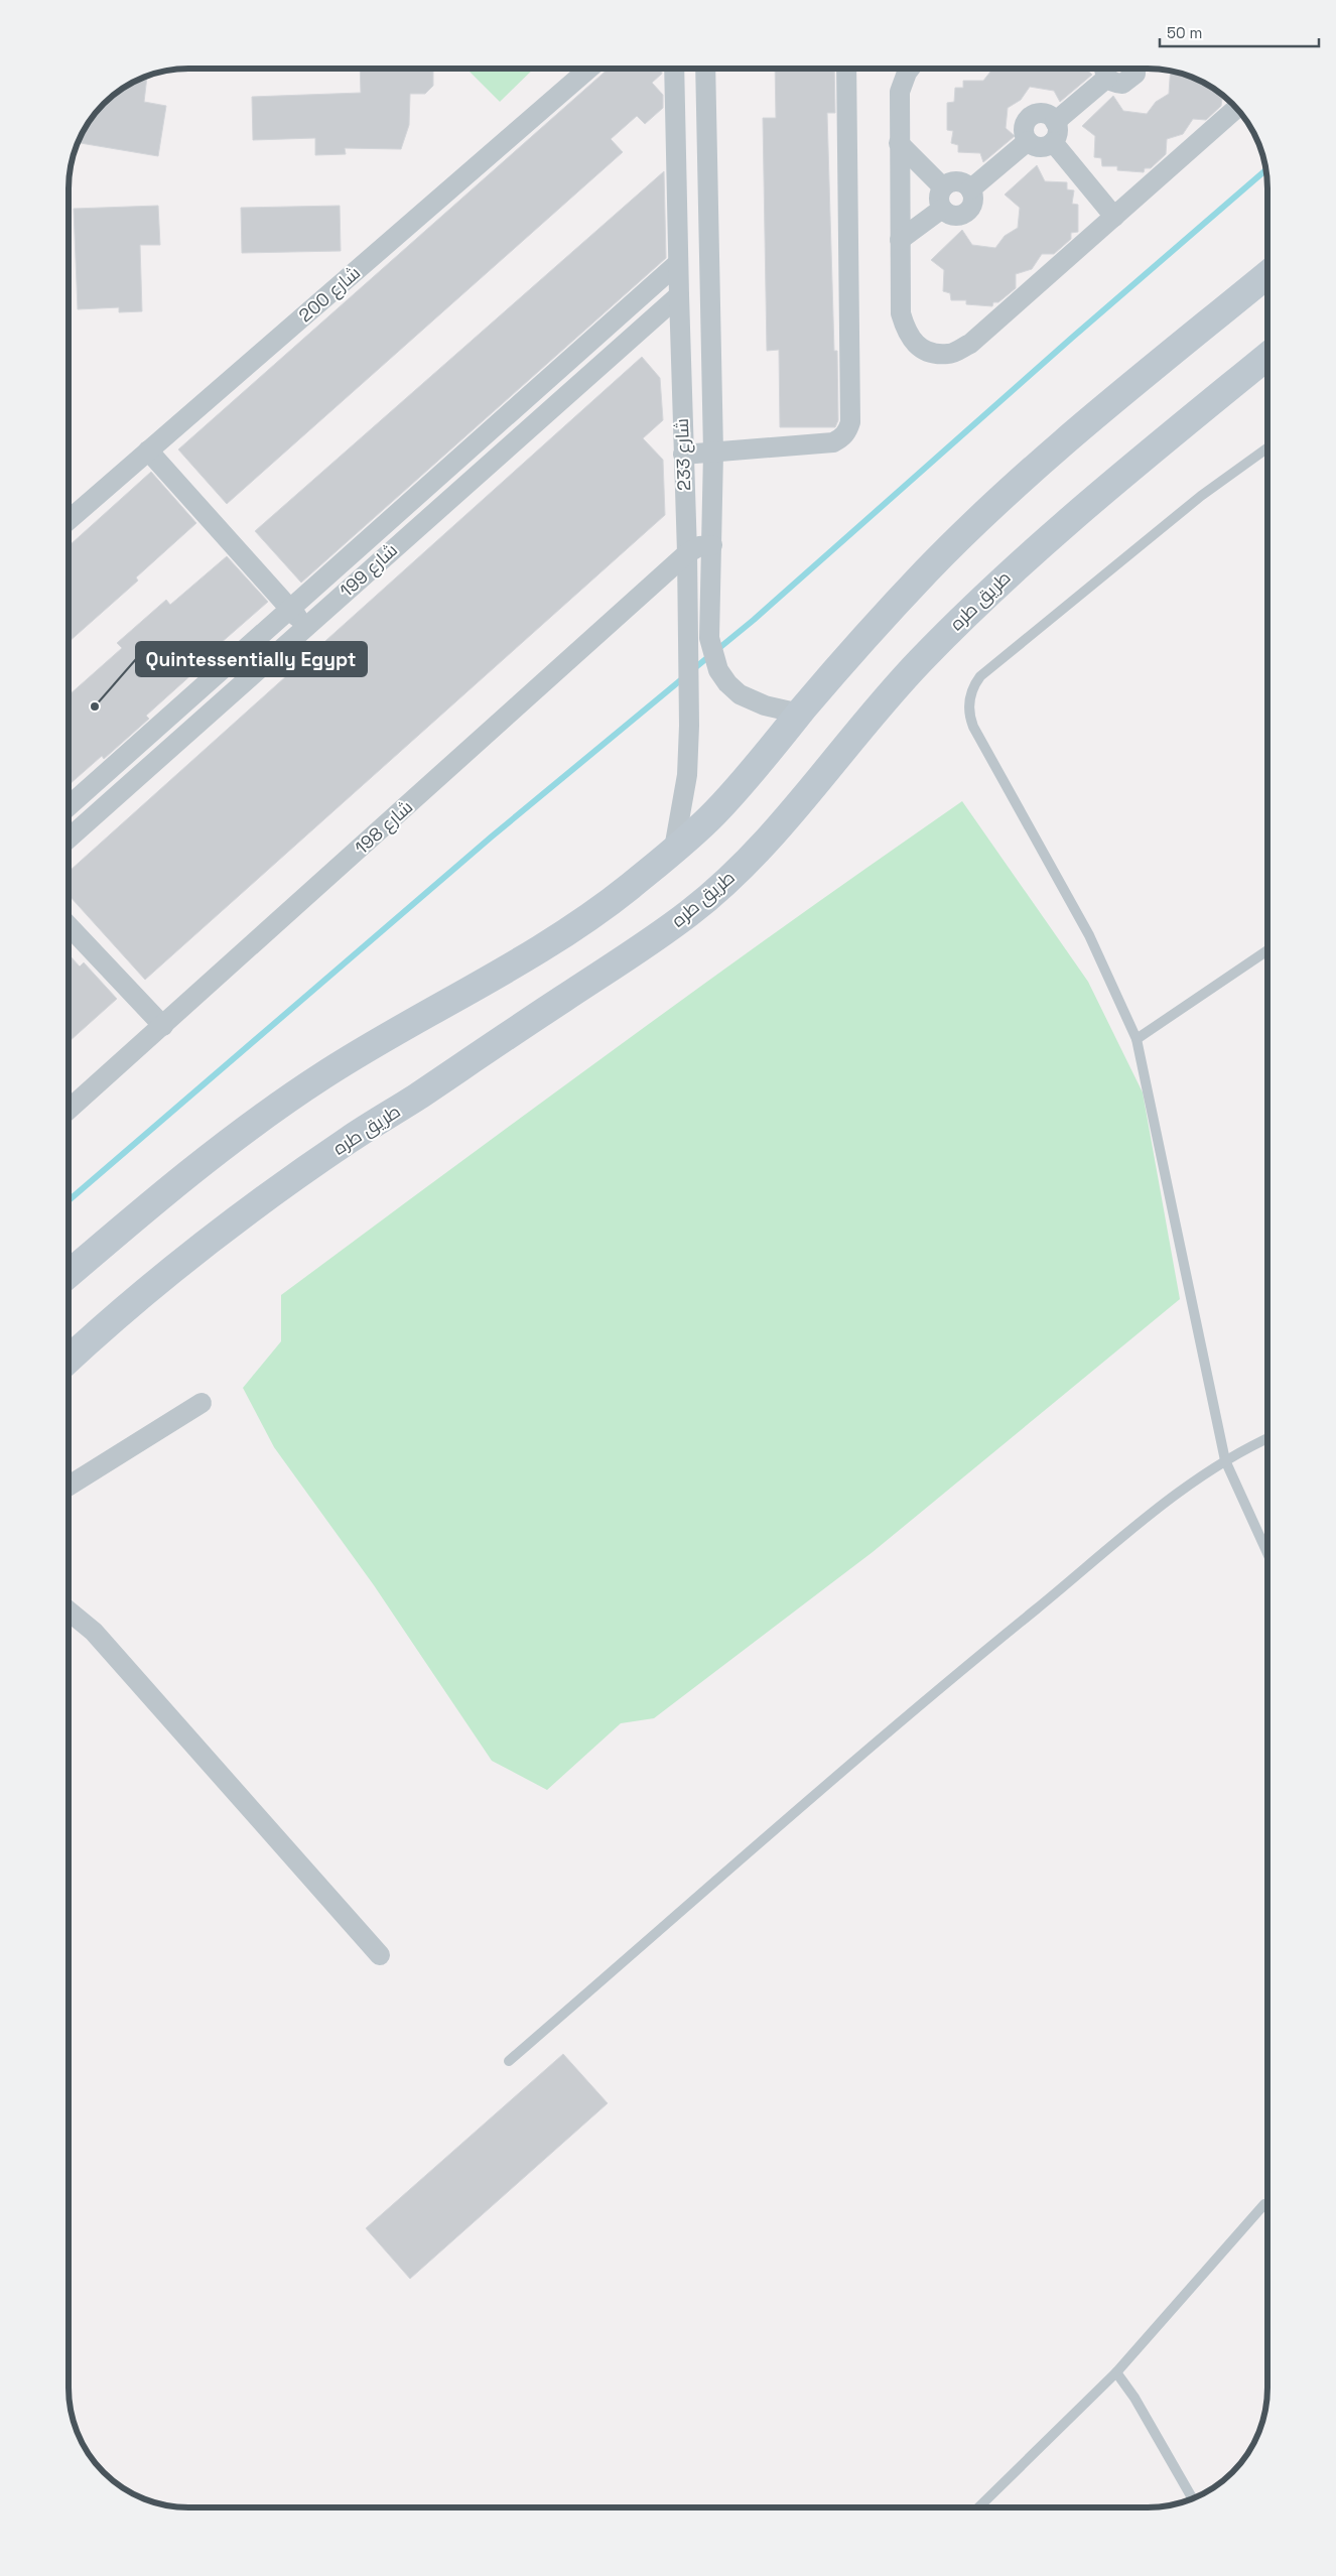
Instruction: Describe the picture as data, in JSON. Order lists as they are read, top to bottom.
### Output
{
  "streets": {
    "main road": ["طريق طره"],
    "street": [
      "شارع 200",
      "شارع 233",
      "شارع 199",
      "شارع 198"
    ]
  },
  "crossings": [
    ["شارع 233", "شارع 199"],
    ["شارع 233", "شارع 198"]
  ],
  "places": ["Quintessentially Egypt"],
  "scale_bar": "50 m"
}
